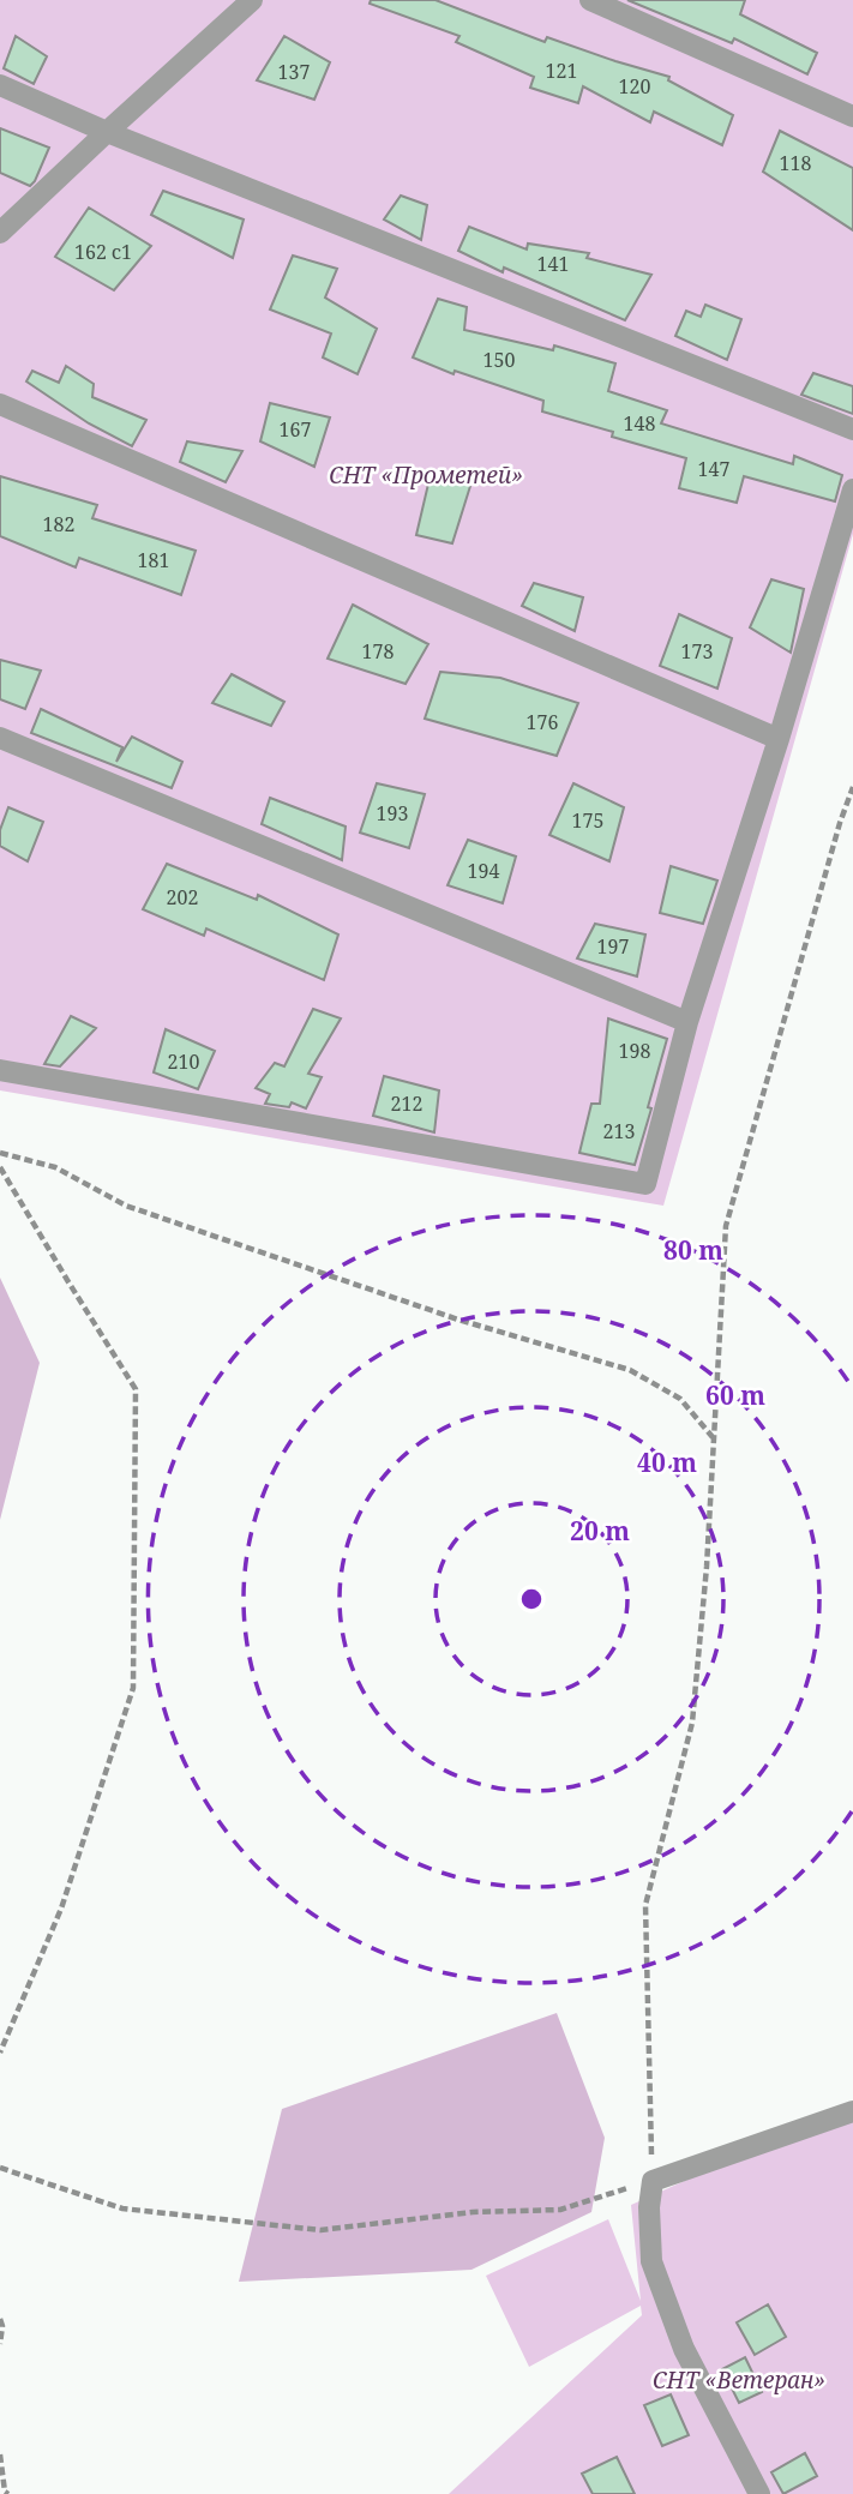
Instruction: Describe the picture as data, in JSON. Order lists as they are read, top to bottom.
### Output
{
  "parks": ["СНТ «Прометей»", "СНТ «Ветеран»"],
  "house_numbers": [
    "121",
    "137",
    "120",
    "118",
    "162 с1",
    "141",
    "150",
    "148",
    "167",
    "147",
    "182",
    "181",
    "178",
    "173",
    "176",
    "193",
    "175",
    "194",
    "202",
    "197",
    "198",
    "210",
    "212",
    "213"
  ],
  "rings": [
    "80 m",
    "60 m",
    "40 m",
    "20 m"
  ]
}
